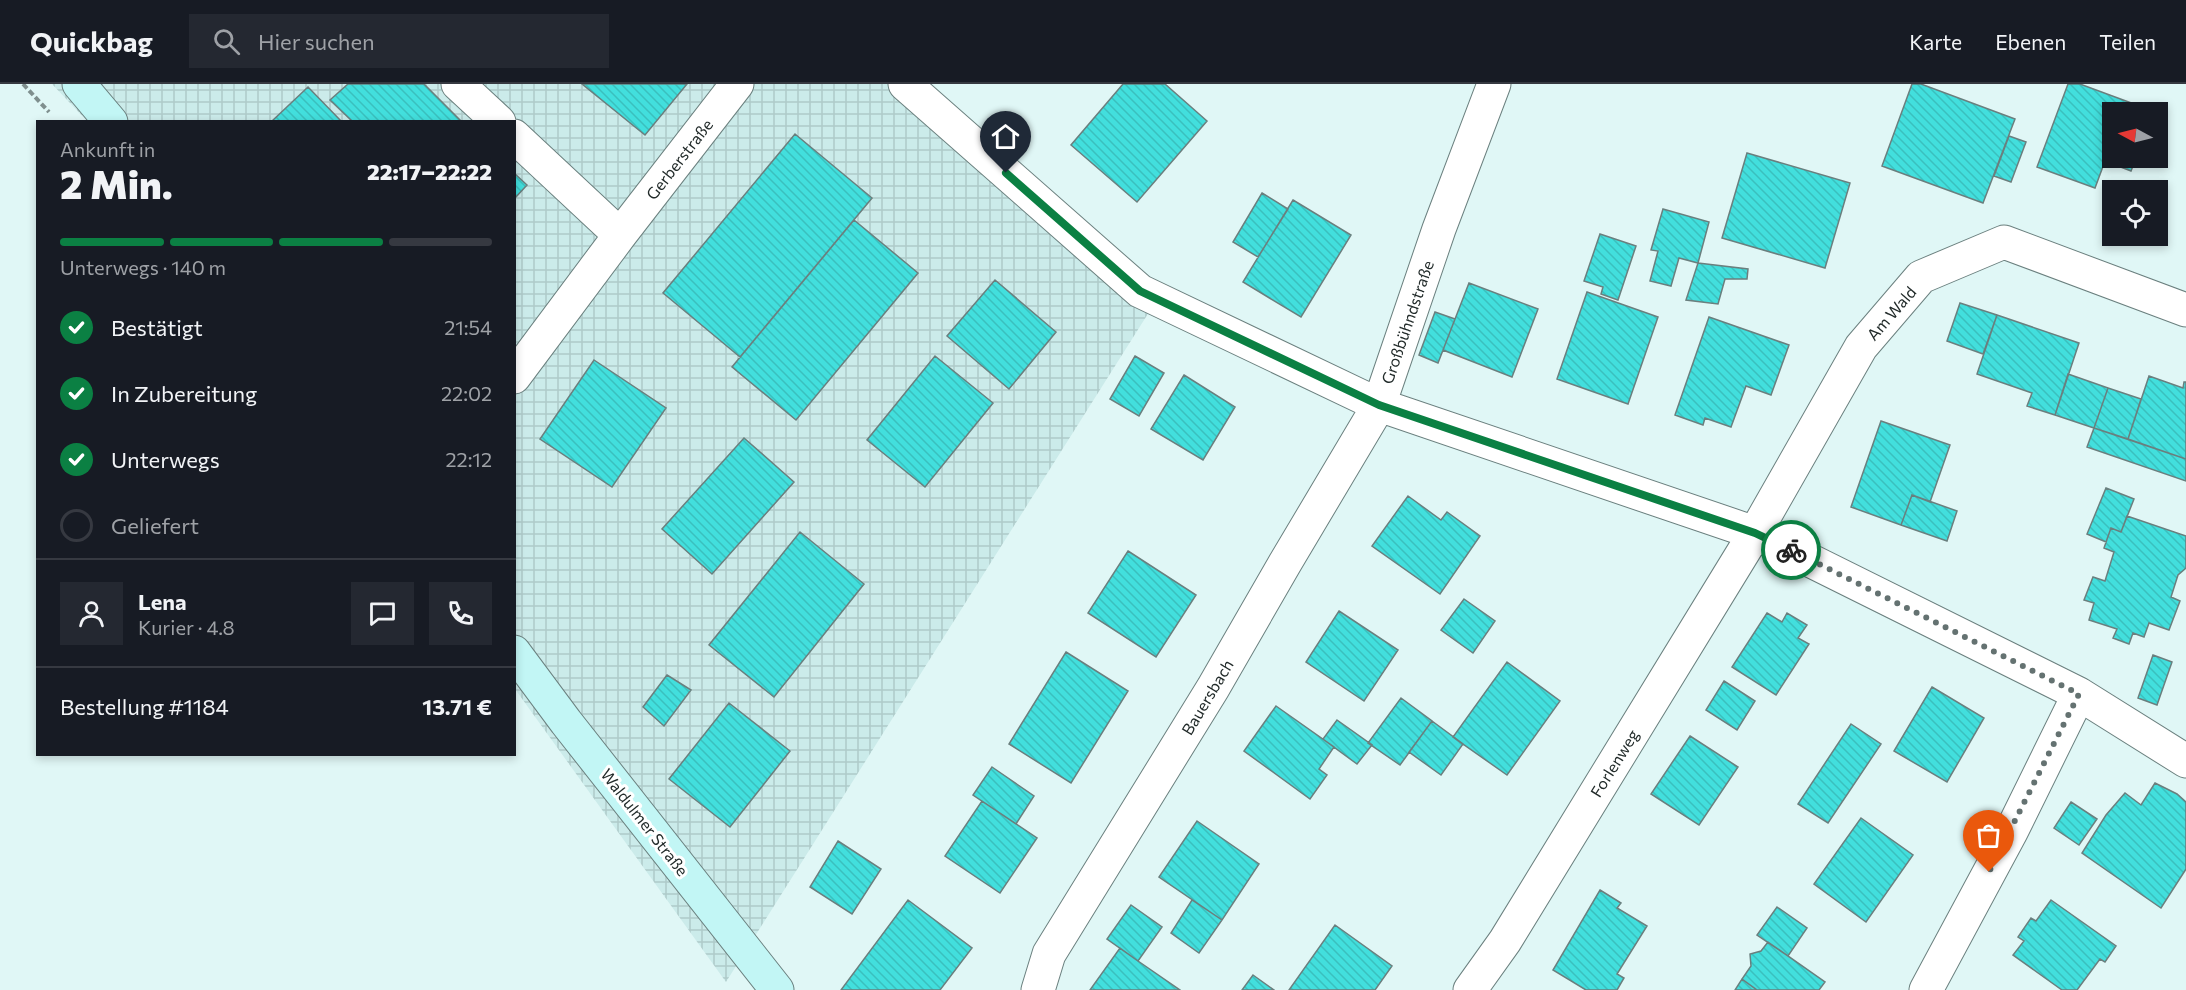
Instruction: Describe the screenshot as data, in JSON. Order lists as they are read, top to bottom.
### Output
{
  "streets": {
    "street": [
      "Gerberstraße",
      "Am Wald",
      "Großbühndstraße",
      "Bauersbach",
      "Forlenweg",
      "Waldulmer Straße"
    ]
  },
  "crossings": [
    ["Am Wald", "Großbühndstraße"],
    ["Am Wald", "Forlenweg"],
    ["Großbühndstraße", "Bauersbach"],
    ["Großbühndstraße", "Forlenweg"]
  ],
  "north": "left",
  "page": {
    "header": "Quickbag",
    "search": "Hier suchen",
    "nav": ["Karte", "Ebenen", "Teilen"],
    "heading": ["2 Min.", "Ankunft in", "22:17–22:22"],
    "panel": [
      "Lena",
      "Kurier · 4.8",
      "Bestellung #1184",
      "13.71 €"
    ],
    "bar": "Unterwegs · 140 m",
    "list": [
      ["Bestätigt", "21:54"],
      ["In Zubereitung", "22:02"],
      ["Unterwegs", "22:12"],
      "Geliefert"
    ]
  }
}
